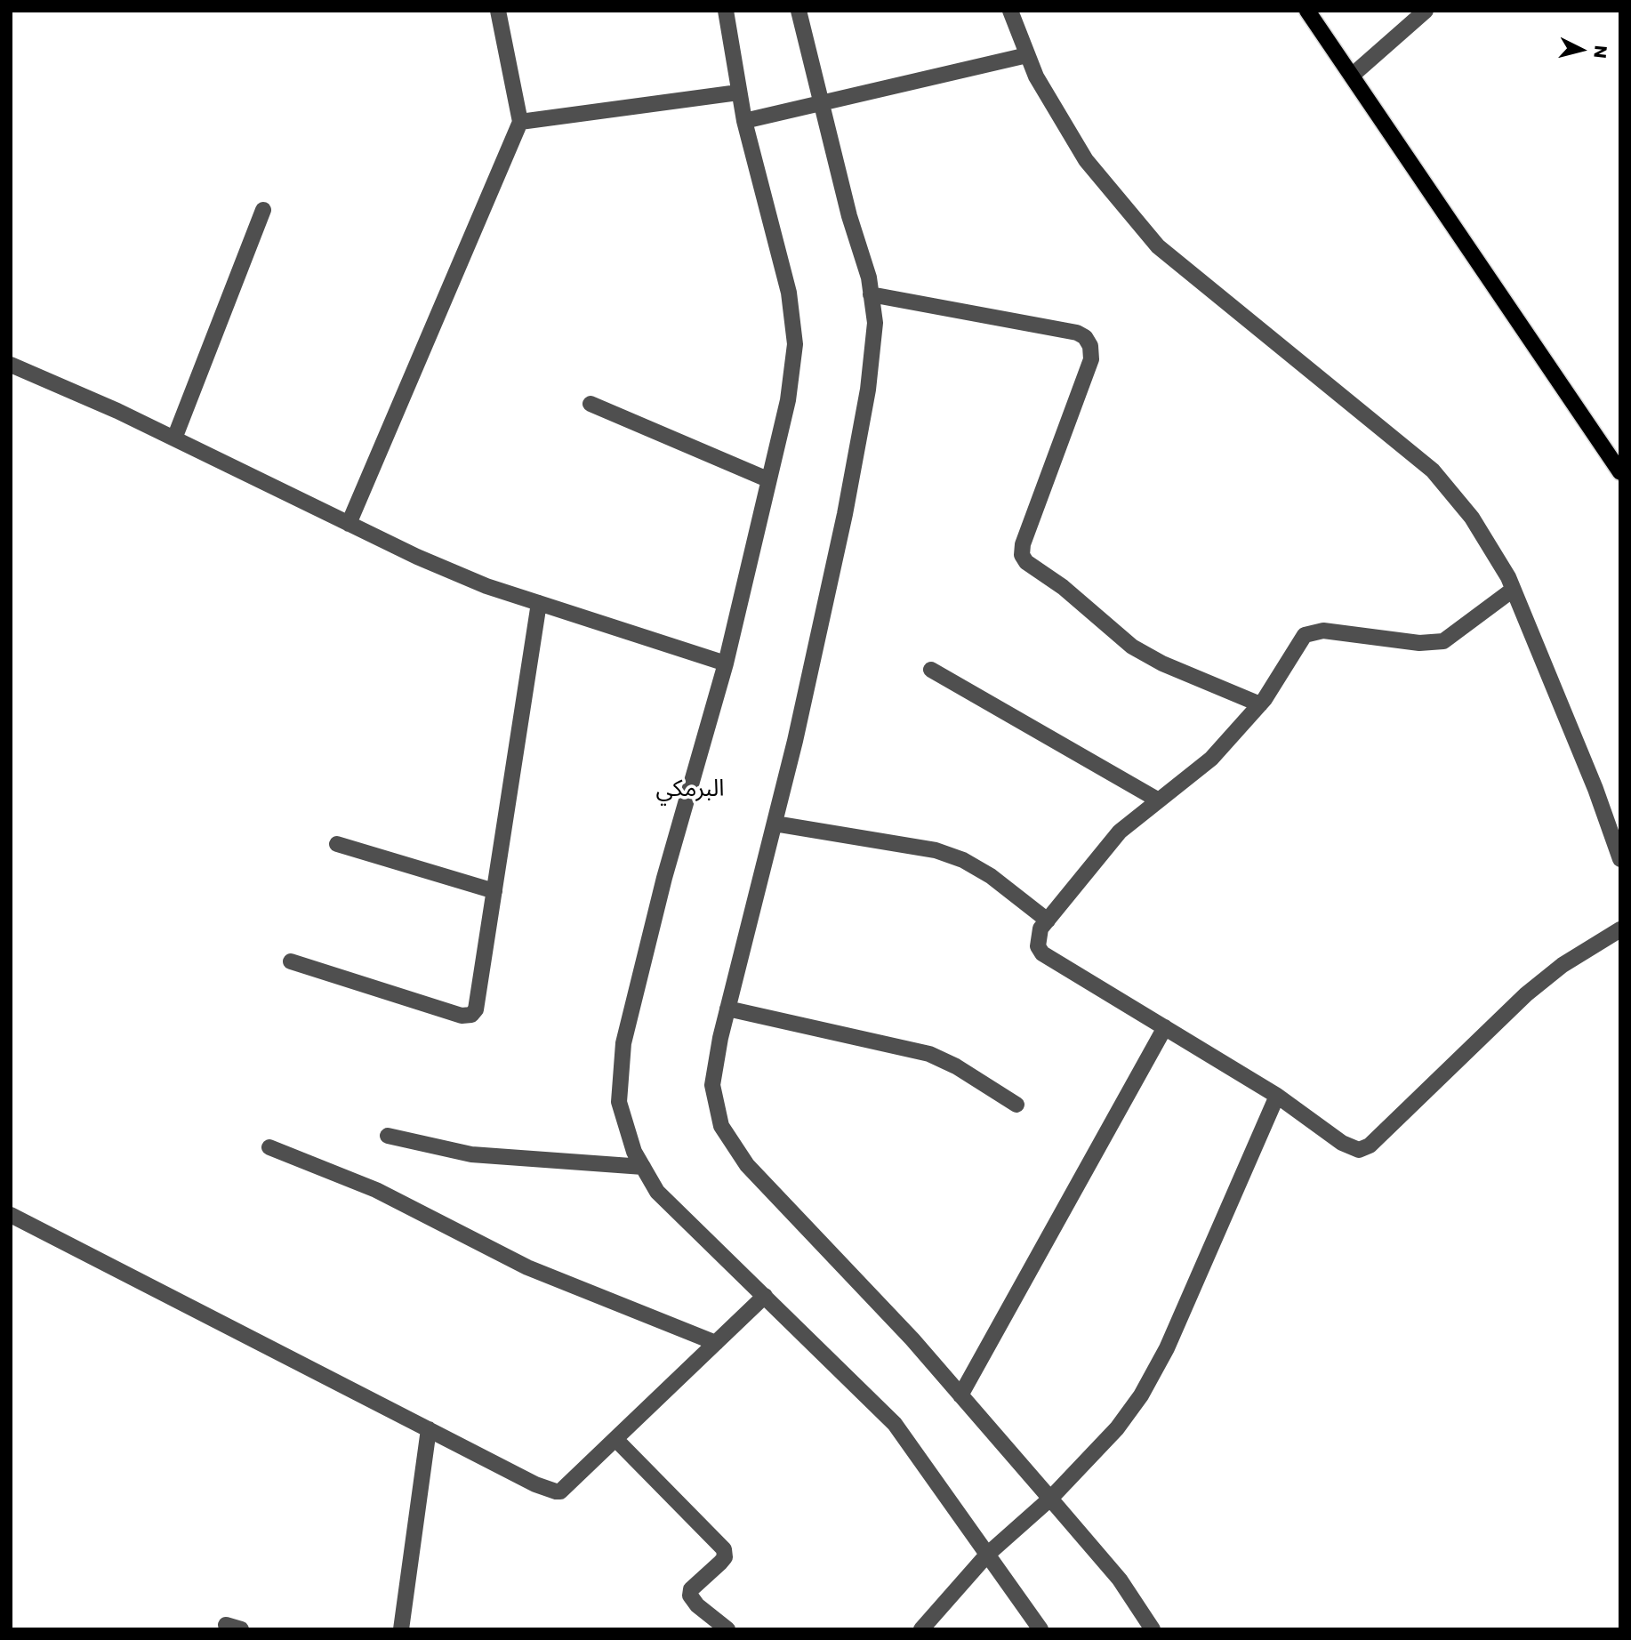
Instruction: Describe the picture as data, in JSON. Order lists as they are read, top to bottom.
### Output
{
  "districts": ["البرمكي"],
  "north": "right"
}
